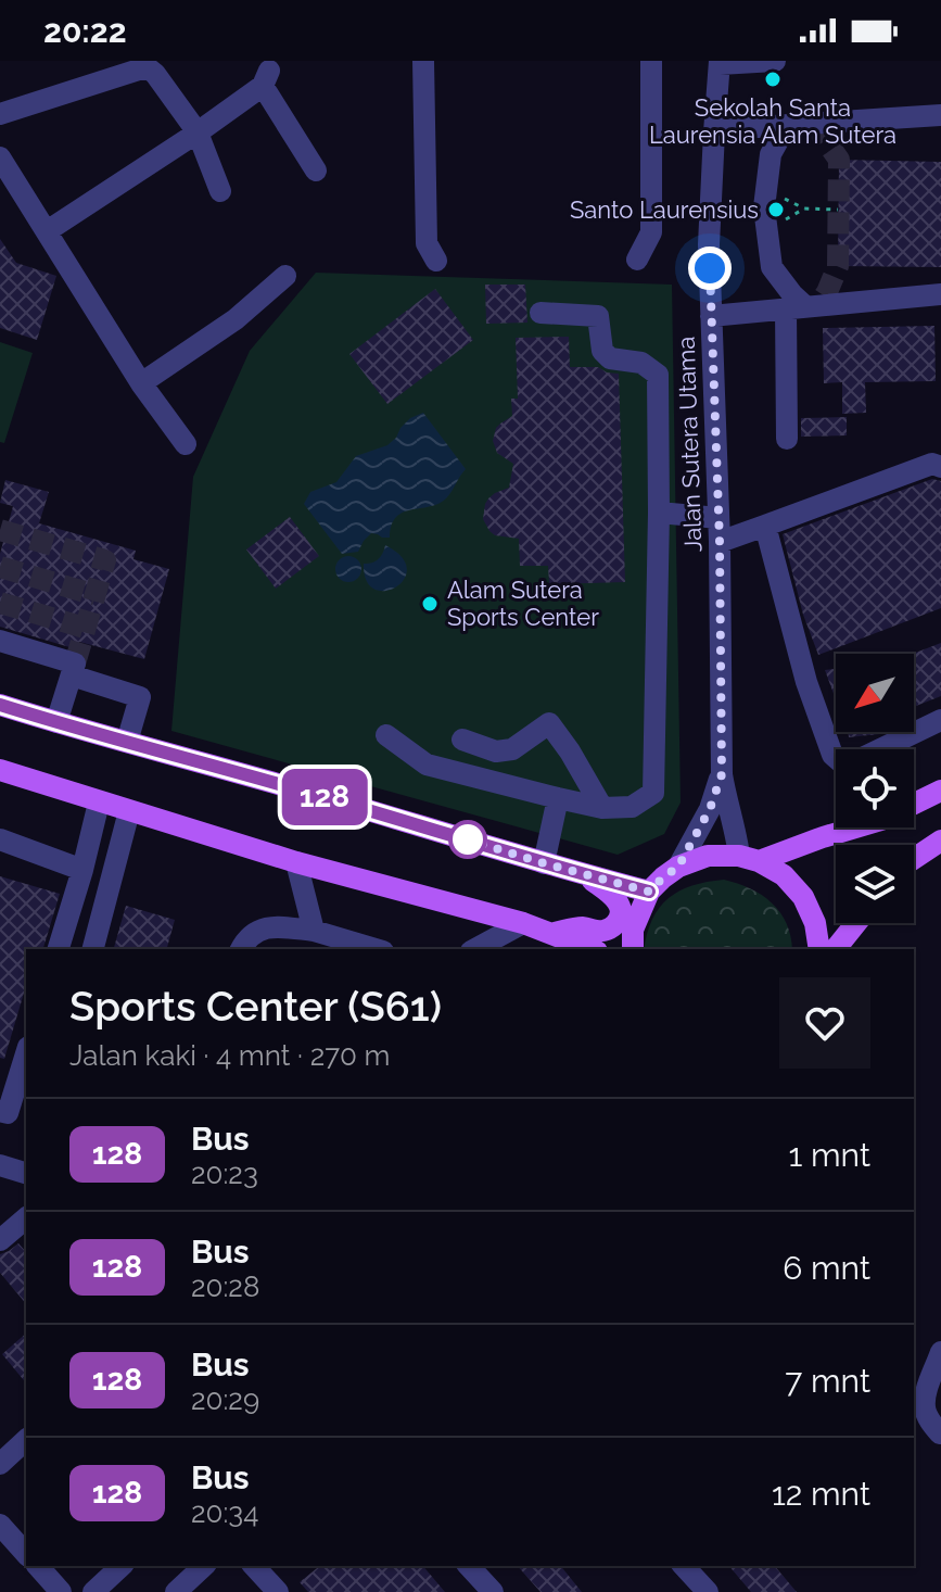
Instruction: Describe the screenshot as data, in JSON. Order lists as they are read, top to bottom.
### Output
{
  "streets": {
    "street": ["Jalan Sutera Utama"]
  },
  "places": ["Sekolah Santa Laurensia Alam Sutera", "Santo Laurensius", "Alam Sutera Sports Center"],
  "lines": ["bus line 128"],
  "north": "bottom left",
  "page": {
    "status": "20:22",
    "on_map": "128",
    "heading": ["Sports Center (S61)", "Jalan kaki · 4 mnt · 270 m"],
    "list": [
      {
        "mark": "128",
        "name": "Bus",
        "note": "20:23",
        "value": "1 mnt"
      },
      {
        "mark": "128",
        "name": "Bus",
        "note": "20:28",
        "value": "6 mnt"
      },
      {
        "mark": "128",
        "name": "Bus",
        "note": "20:29",
        "value": "7 mnt"
      },
      {
        "mark": "128",
        "name": "Bus",
        "note": "20:34",
        "value": "12 mnt"
      }
    ]
  }
}
